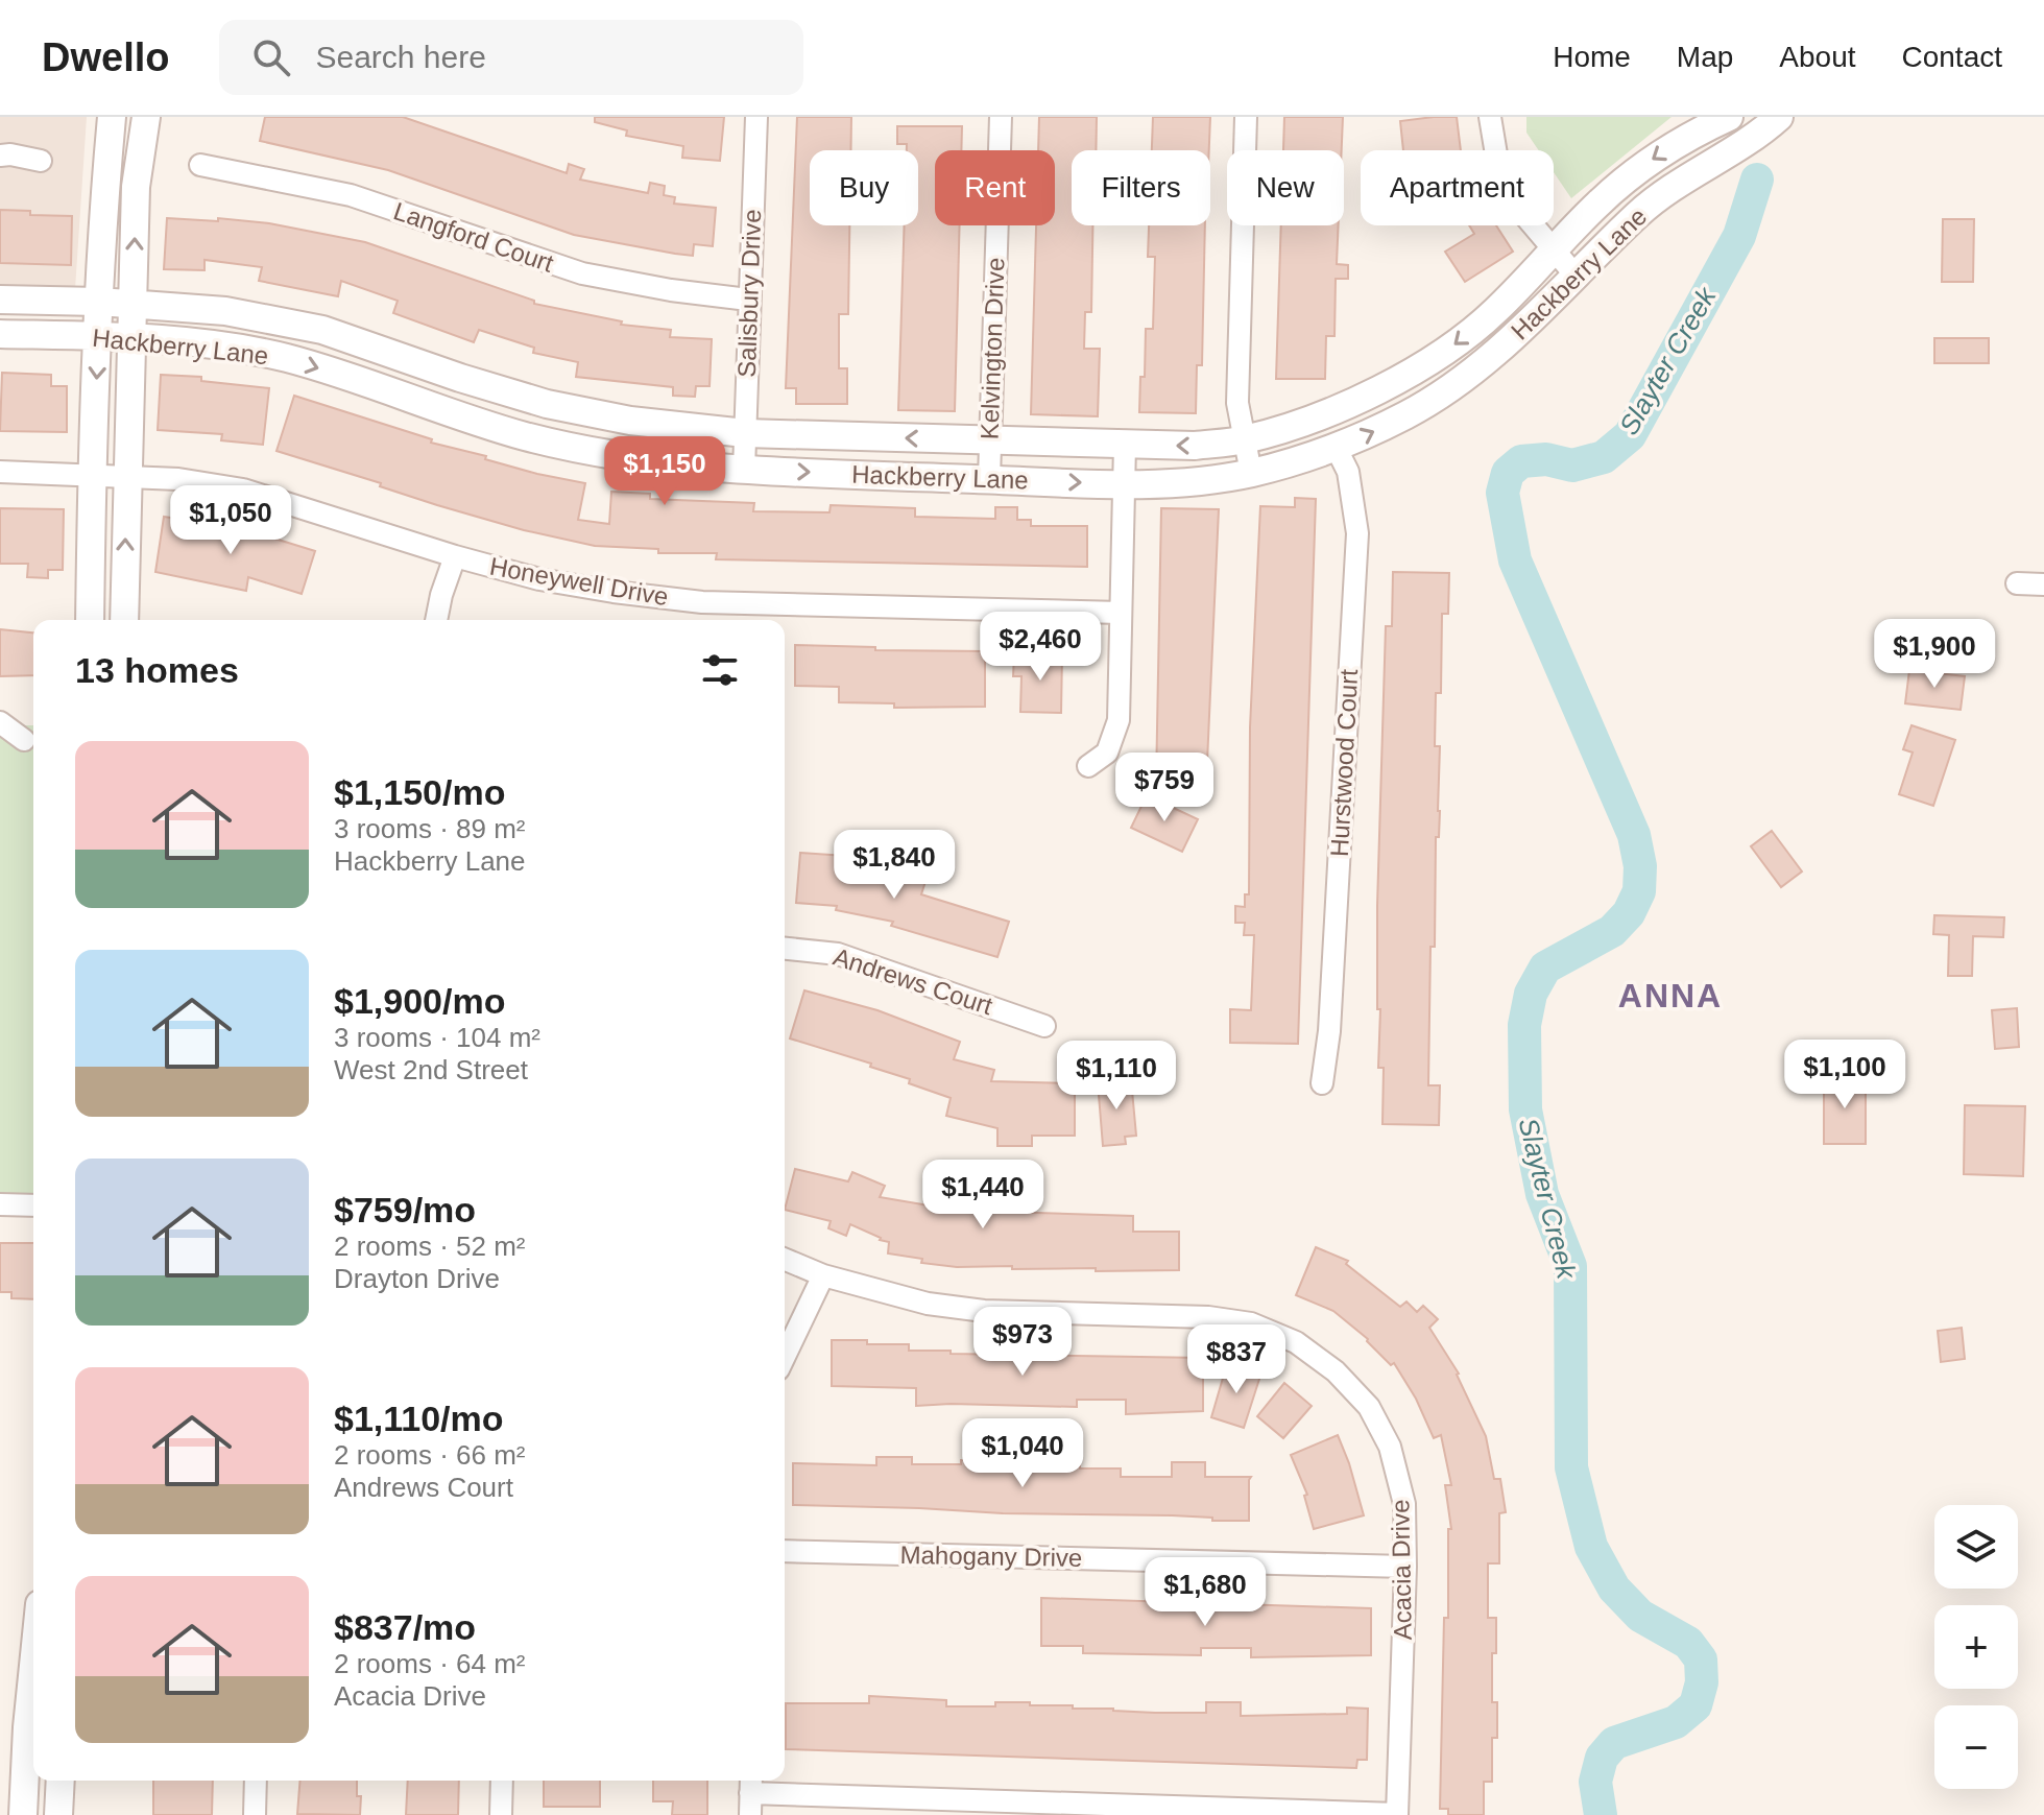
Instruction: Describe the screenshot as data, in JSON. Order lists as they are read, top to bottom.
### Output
{
  "streets": {
    "street": [
      "Langford Court",
      "Hackberry Lane",
      "Salisbury Drive",
      "Kelvington Drive",
      "Honeywell Drive",
      "Hurstwood Court",
      "Andrews Court",
      "Mahogany Drive",
      "Acacia Drive"
    ]
  },
  "crossings": [
    ["Langford Court", "Salisbury Drive"],
    ["Hackberry Lane", "Salisbury Drive"],
    ["Hackberry Lane", "Kelvington Drive"],
    ["Hackberry Lane", "Hurstwood Court"],
    ["Mahogany Drive", "Acacia Drive"]
  ],
  "districts": ["ANNA"],
  "water": ["Slayter Creek"],
  "page": {
    "header": "Dwello",
    "search": "Search here",
    "nav": [
      "Home",
      "Map",
      "About",
      "Contact"
    ],
    "chip": [
      "Buy",
      "Rent",
      "Filters",
      "New",
      "Apartment"
    ],
    "price": [
      "$1,150",
      "$1,050",
      "$2,460",
      "$1,900",
      "$759",
      "$1,840",
      "$1,100",
      "$1,110",
      "$1,440",
      "$973",
      "$837",
      "$1,040",
      "$1,680"
    ],
    "heading": "13 homes",
    "list": [
      {
        "name": "$1,150/mo",
        "note": "3 rooms · 89 m² · Hackberry Lane"
      },
      {
        "name": "$1,900/mo",
        "note": "3 rooms · 104 m² · West 2nd Street"
      },
      {
        "name": "$759/mo",
        "note": "2 rooms · 52 m² · Drayton Drive"
      },
      {
        "name": "$1,110/mo",
        "note": "2 rooms · 66 m² · Andrews Court"
      },
      {
        "name": "$837/mo",
        "note": "2 rooms · 64 m² · Acacia Drive"
      }
    ],
    "map_buttons": ["+", "−"]
  }
}
